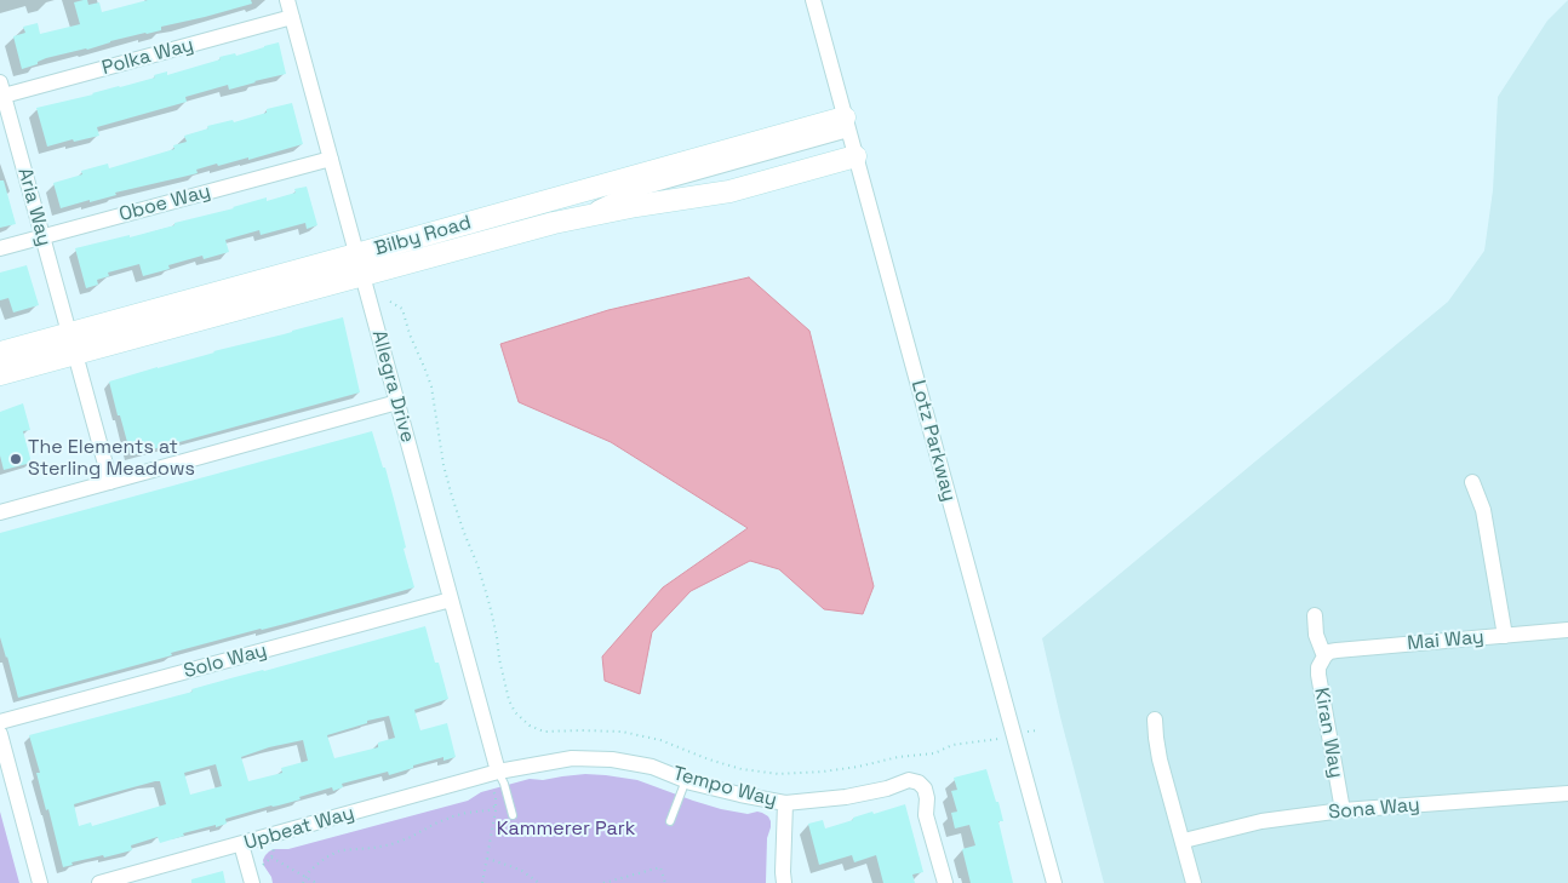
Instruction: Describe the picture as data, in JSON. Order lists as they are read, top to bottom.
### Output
{
  "streets": {
    "street": [
      "Polka Way",
      "Oboe Way",
      "Aria Way",
      "Bilby Road",
      "Allegra Drive",
      "Lotz Parkway",
      "Mai Way",
      "Solo Way",
      "Kiran Way",
      "Tempo Way",
      "Sona Way",
      "Upbeat Way"
    ]
  },
  "crossings": [
    ["Polka Way", "Aria Way"],
    ["Polka Way", "Allegra Drive"],
    ["Oboe Way", "Aria Way"],
    ["Oboe Way", "Allegra Drive"],
    ["Aria Way", "Bilby Road"],
    ["Bilby Road", "Allegra Drive"],
    ["Bilby Road", "Lotz Parkway"],
    ["Allegra Drive", "Solo Way"],
    ["Allegra Drive", "Tempo Way"],
    ["Allegra Drive", "Upbeat Way"],
    ["Mai Way", "Kiran Way"],
    ["Kiran Way", "Sona Way"],
    ["Tempo Way", "Upbeat Way"]
  ],
  "parks": ["Kammerer Park"],
  "places": ["The Elements at Sterling Meadows"]
}
